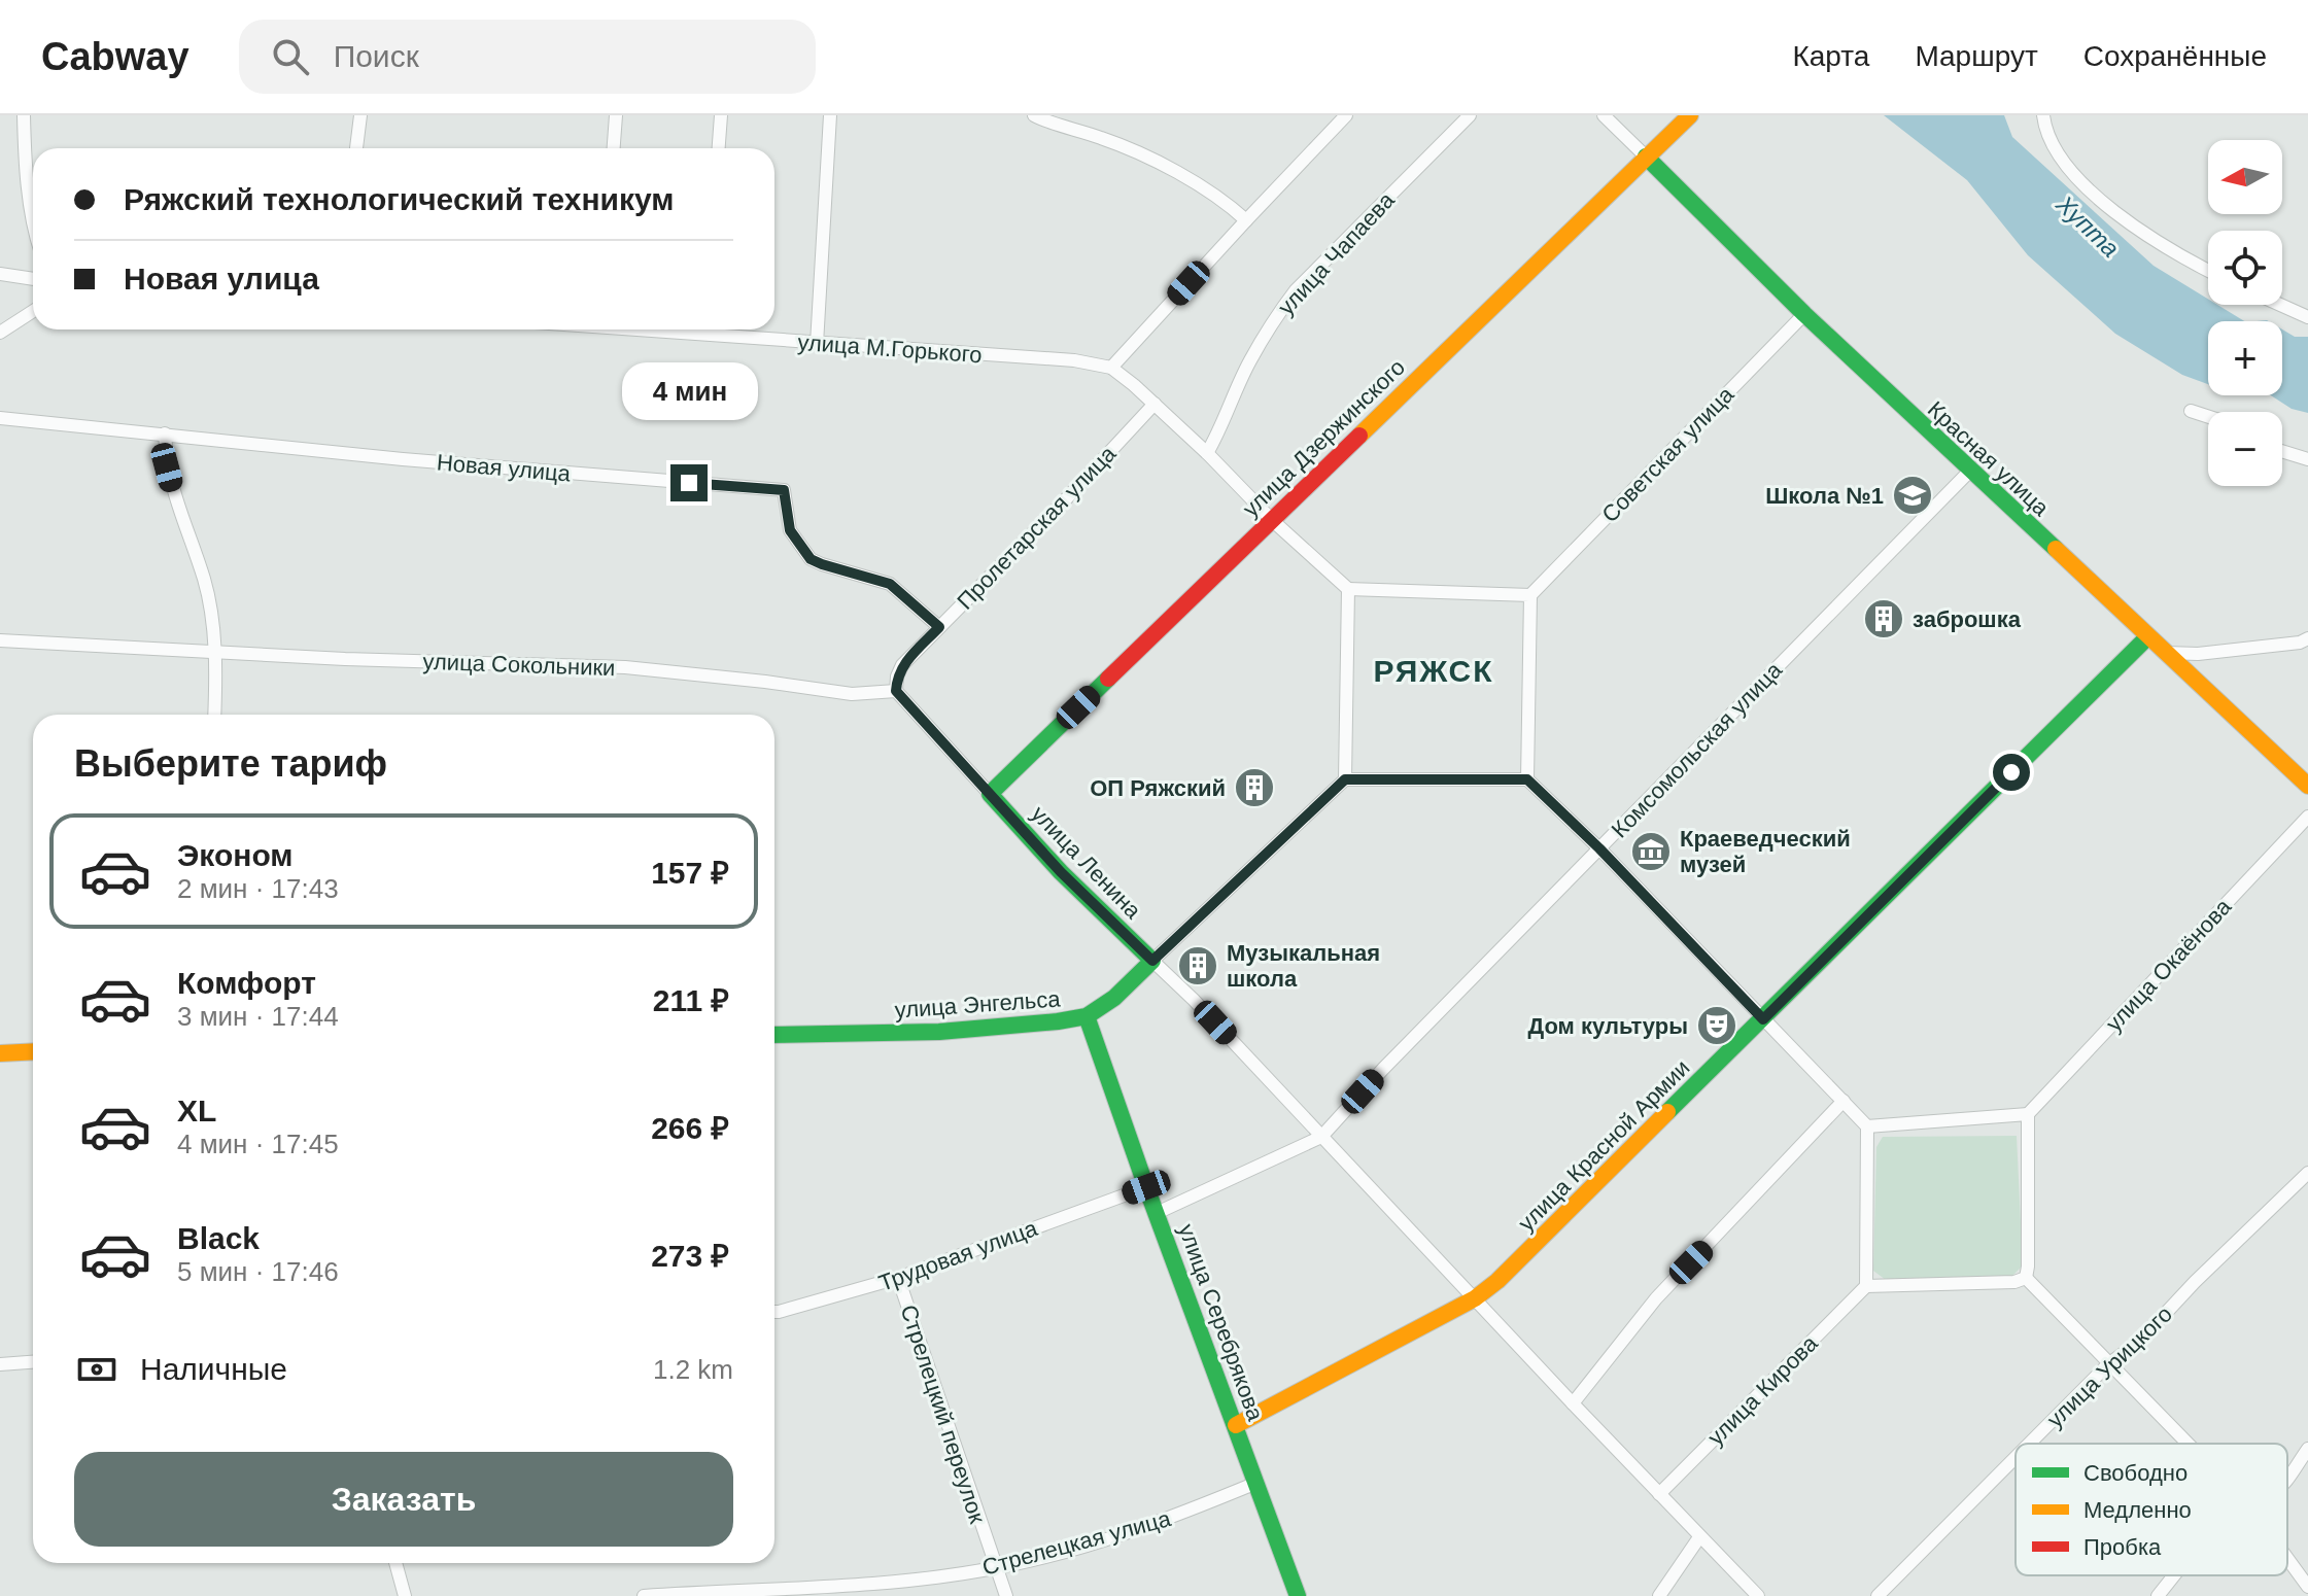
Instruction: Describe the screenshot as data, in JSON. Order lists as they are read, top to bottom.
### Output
{
  "streets": {
    "main road": [
      "улица Дзержинского",
      "Красная улица",
      "улица Ленина",
      "улица Энгельса",
      "улица Красной Армии",
      "улица Серебрякова"
    ],
    "street": [
      "улица Чапаева",
      "улица М.Горького",
      "Советская улица",
      "Новая улица",
      "Пролетарская улица",
      "улица Сокольники",
      "Комсомольская улица",
      "улица Окаёнова",
      "Трудовая улица",
      "улица Урицкого",
      "улица Кирова",
      "Стрелецкий переулок",
      "Стрелецкая улица"
    ]
  },
  "crossings": [
    ["улица Дзержинского", "Красная улица"],
    ["улица Дзержинского", "улица Ленина"],
    ["Советская улица", "Красная улица"],
    ["Красная улица", "Комсомольская улица"],
    ["Красная улица", "улица Красной Армии"],
    ["Новая улица", "Пролетарская улица"],
    ["Пролетарская улица", "улица Сокольники"],
    ["улица Ленина", "улица Энгельса"],
    ["улица Энгельса", "улица Серебрякова"],
    ["улица Красной Армии", "улица Серебрякова"],
    ["Трудовая улица", "улица Серебрякова"],
    ["Трудовая улица", "Стрелецкий переулок"],
    ["улица Серебрякова", "Стрелецкая улица"],
    ["Стрелецкий переулок", "Стрелецкая улица"]
  ],
  "districts": ["РЯЖСК"],
  "water": ["Хупта"],
  "places": {
    "school or university": ["Школа №1"],
    "building": ["заброшка", "ОП Ряжский", "Музыкальная школа"],
    "museum": ["Краеведческий музей"],
    "theatre": ["Дом культуры"]
  },
  "legend": ["Свободно", "Медленно", "Пробка"],
  "north": "left",
  "page": {
    "header": "Cabway",
    "search": "Поиск",
    "nav": ["Карта", "Маршрут", "Сохранённые"],
    "map_buttons": ["+", "−"],
    "banner": ["Ряжский технологический техникум", "Новая улица"],
    "bubble": "4 мин",
    "heading": "Выберите тариф",
    "list": [
      {
        "name": "Эконом",
        "note": "2 мин · 17:43",
        "value": "157 ₽"
      },
      {
        "name": "Комфорт",
        "note": "3 мин · 17:44",
        "value": "211 ₽"
      },
      {
        "name": "XL",
        "note": "4 мин · 17:45",
        "value": "266 ₽"
      },
      {
        "name": "Black",
        "note": "5 мин · 17:46",
        "value": "273 ₽"
      }
    ],
    "pay": ["Наличные", "1.2 km"],
    "buttons": "Заказать"
  }
}
